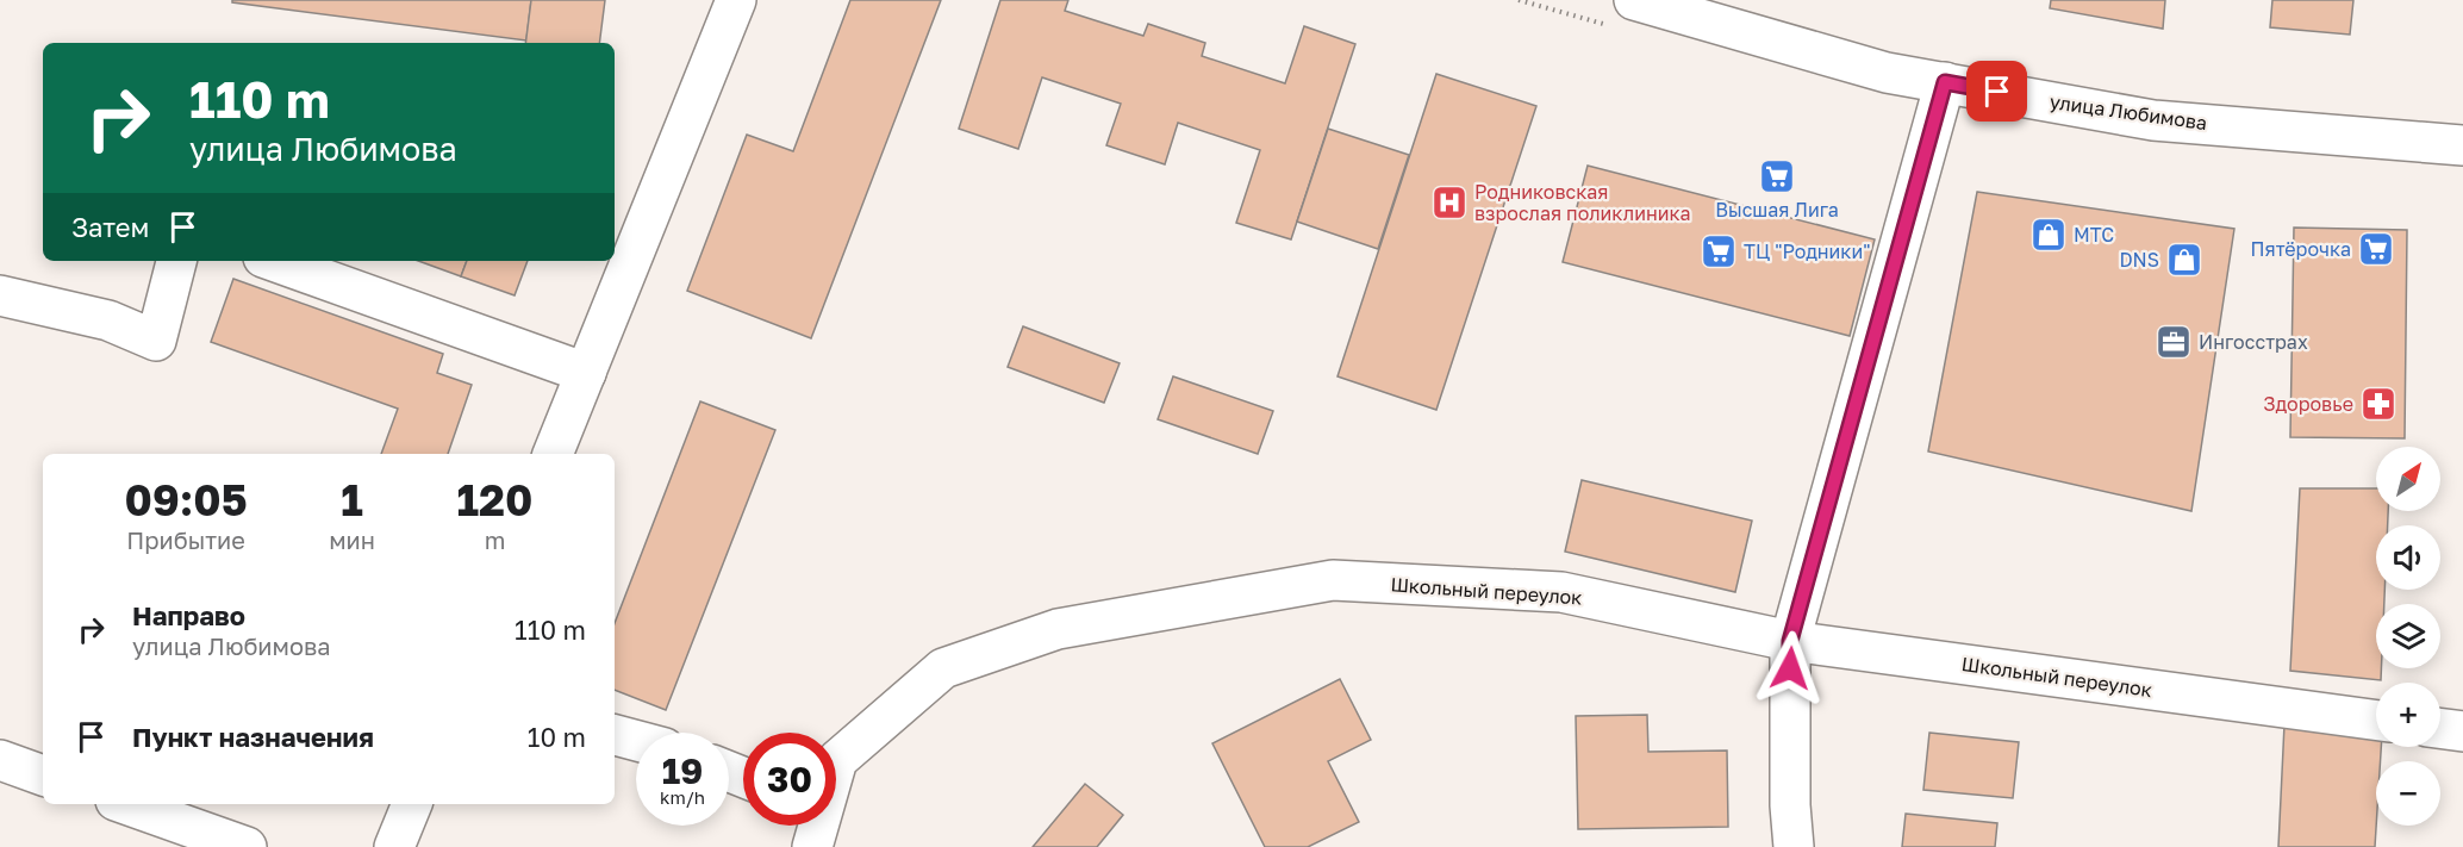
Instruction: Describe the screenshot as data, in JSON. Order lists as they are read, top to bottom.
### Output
{
  "streets": {
    "street": ["улица Любимова", "Школьный переулок"]
  },
  "places": {
    "supermarket": ["Высшая Лига", "Пятёрочка", "ТЦ \"Родники\""],
    "hospital": ["Родниковская взрослая поликлиника"],
    "shop": ["МТС", "DNS"],
    "office": ["Ингосстрах"],
    "pharmacy": ["Здоровье"]
  },
  "north": "top right",
  "page": {
    "turn": ["110 m", "улица Любимова"],
    "then": "Затем",
    "map_buttons": ["+", "−"],
    "eta": [
      "09:05",
      "Прибытие",
      "1",
      "мин",
      "120",
      "m"
    ],
    "list": [
      {
        "name": "Направо",
        "note": "улица Любимова",
        "value": "110 m"
      },
      {
        "name": "Пункт назначения",
        "value": "10 m"
      }
    ],
    "speed": "19 km/h",
    "limit": "30"
  }
}
